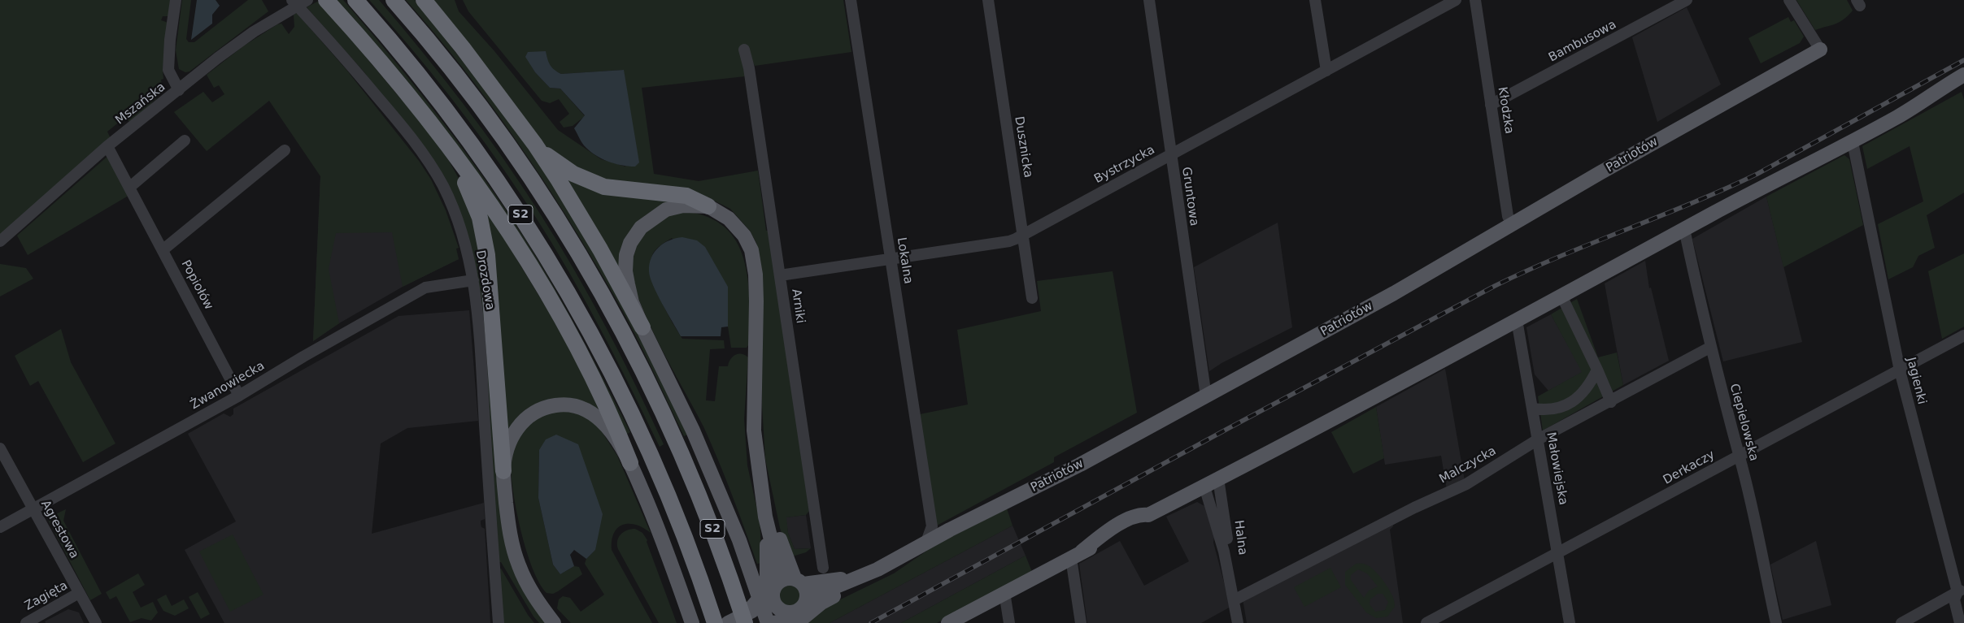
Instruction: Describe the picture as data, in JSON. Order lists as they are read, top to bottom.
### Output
{
  "streets": {
    "highway": ["S2"],
    "main road": ["Patriotów"],
    "street": [
      "Bambusowa",
      "Mszańska",
      "Kłodzka",
      "Dusznicka",
      "Bystrzycka",
      "Gruntowa",
      "Lokalna",
      "Drozdowa",
      "Popiołów",
      "Arniki",
      "Jagienki",
      "Żwanowiecka",
      "Ciepielowska",
      "Malczycka",
      "Derkaczy",
      "Małowiejska",
      "Agrestowa",
      "Halna",
      "Zagięta"
    ]
  },
  "crossings": [
    ["Bambusowa", "Kłodzka"],
    ["Mszańska", "Drozdowa"],
    ["Mszańska", "Popiołów"],
    ["Kłodzka", "Patriotów"],
    ["Dusznicka", "Bystrzycka"],
    ["Patriotów", "Gruntowa"],
    ["Patriotów", "Lokalna"],
    ["Bystrzycka", "Gruntowa"],
    ["Bystrzycka", "Lokalna"],
    ["Bystrzycka", "Arniki"],
    ["Drozdowa", "Żwanowiecka"],
    ["Popiołów", "Żwanowiecka"],
    ["Jagienki", "Derkaczy"],
    ["Żwanowiecka", "Agrestowa"],
    ["Ciepielowska", "Malczycka"],
    ["Ciepielowska", "Derkaczy"],
    ["Malczycka", "Małowiejska"],
    ["Malczycka", "Halna"],
    ["Derkaczy", "Małowiejska"],
    ["Agrestowa", "Zagięta"]
  ]
}
